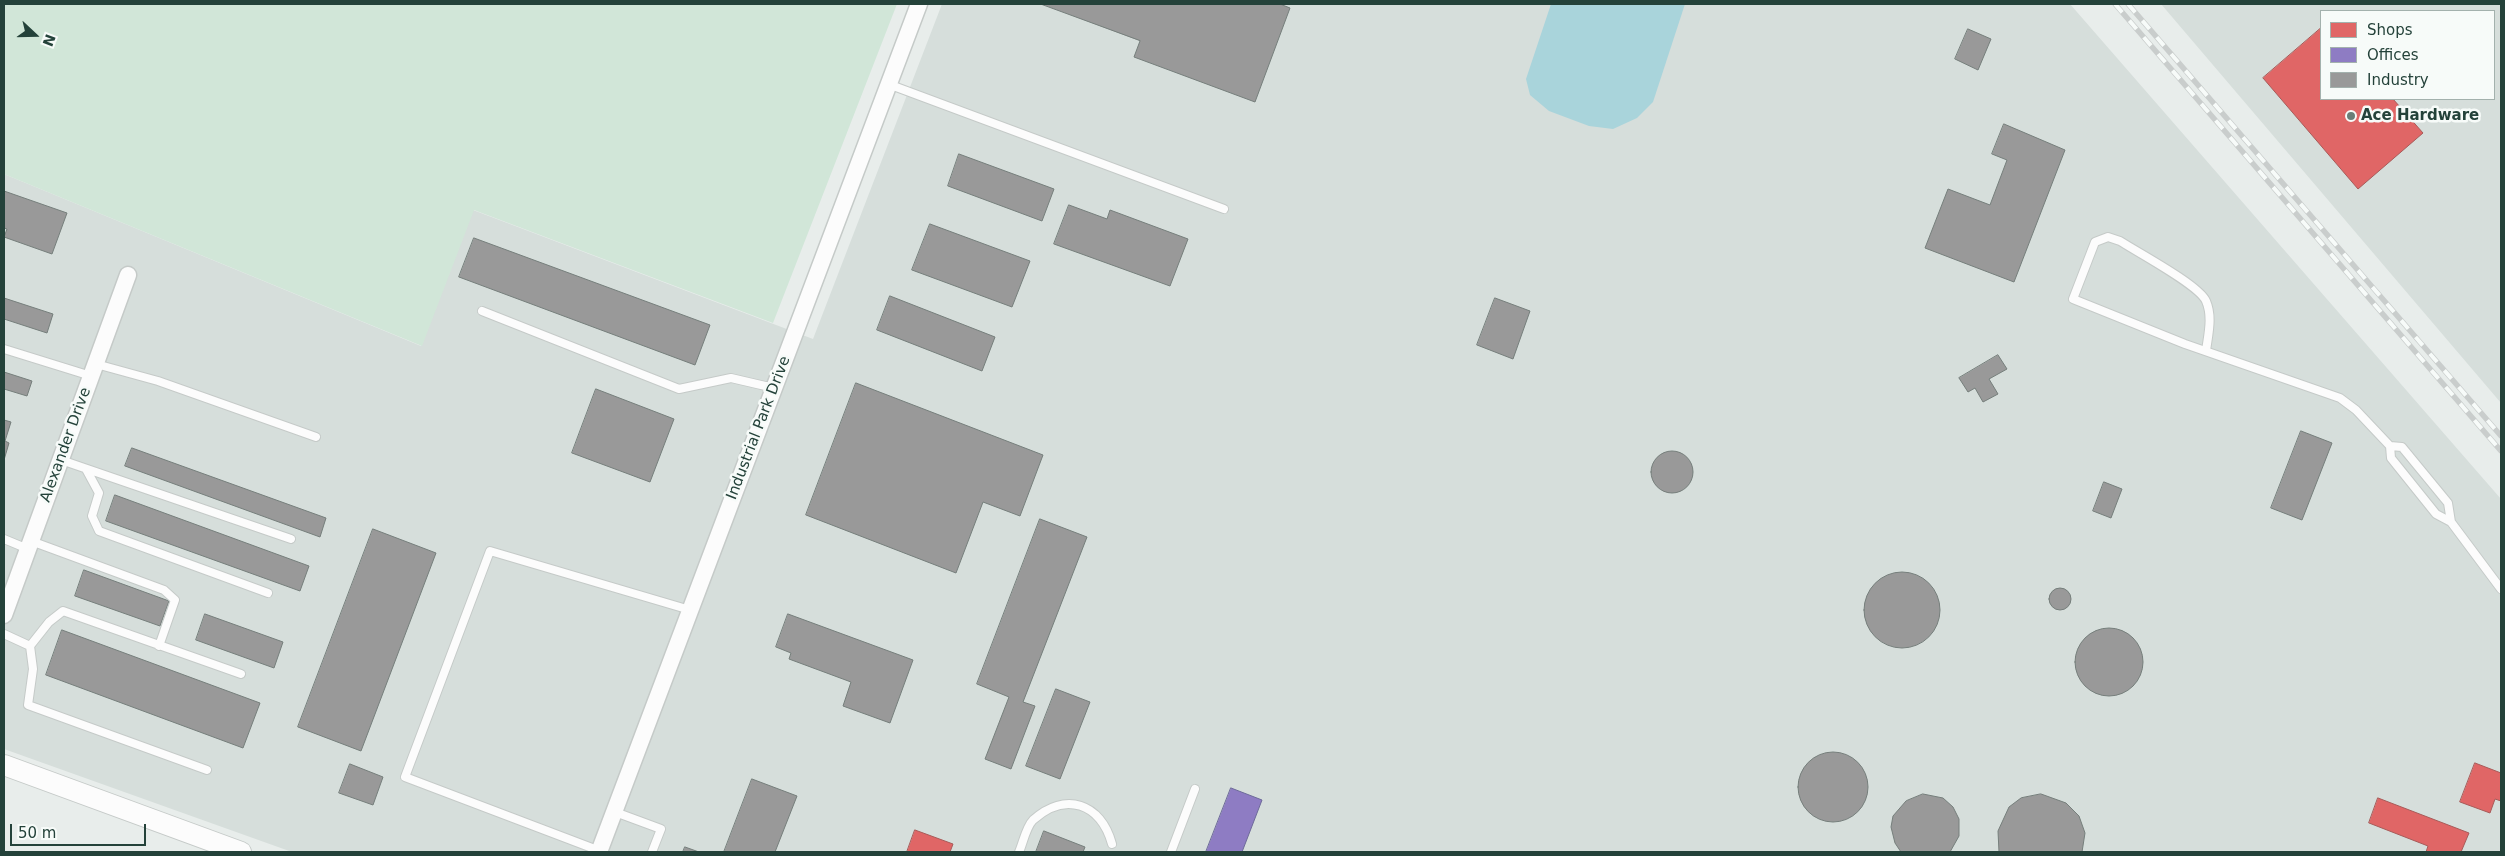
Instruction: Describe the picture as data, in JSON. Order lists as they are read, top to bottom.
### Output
{
  "streets": {
    "street": ["Industrial Park Drive", "Alexander Drive"]
  },
  "places": ["Ace Hardware"],
  "legend": ["Shops", "Offices", "Industry"],
  "scale_bar": "50 m",
  "north": "right"
}
